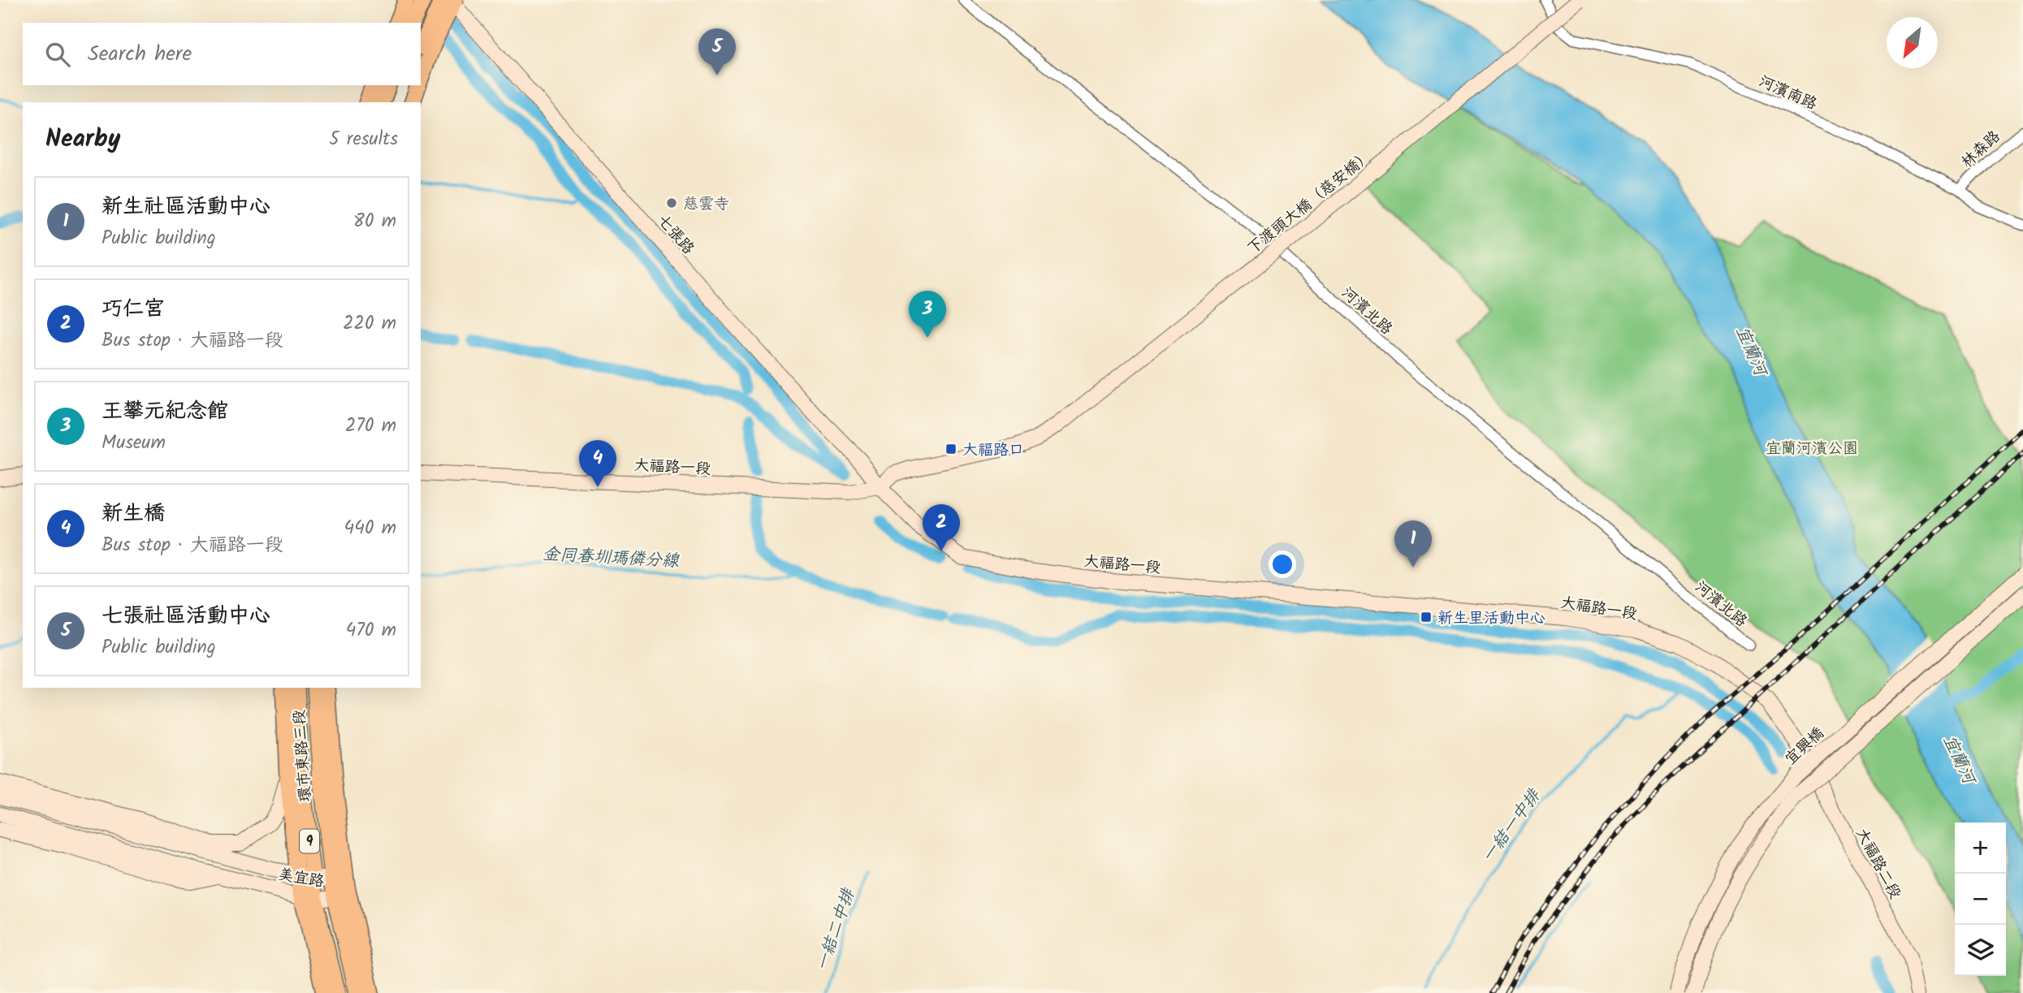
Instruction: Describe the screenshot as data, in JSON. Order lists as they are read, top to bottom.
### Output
{
  "streets": {
    "main road": [
      "下渡頭大橋（慈安橋）",
      "七張路",
      "大福路一段",
      "宜興橋",
      "環市東路三段",
      "9",
      "大福路二段",
      "美宜路"
    ],
    "street": ["河濱南路", "林森路", "河濱北路"]
  },
  "crossings": [
    ["河濱南路", "林森路"],
    ["下渡頭大橋（慈安橋）", "七張路"],
    ["下渡頭大橋（慈安橋）", "大福路一段"],
    ["七張路", "大福路一段"],
    ["大福路一段", "大福路二段"],
    ["環市東路三段", "美宜路"]
  ],
  "water": [
    "宜蘭河",
    "金同春圳瑪僯分線",
    "一結一中排",
    "一結二中排"
  ],
  "parks": ["宜蘭河濱公園"],
  "places": {
    "other": ["慈雲寺"],
    "transit": ["大福路口", "新生里活動中心"]
  },
  "north": "bottom left",
  "page": {
    "search": "Search here",
    "pins": [
      "5",
      "3",
      "4",
      "2",
      "1"
    ],
    "heading": ["Nearby", "5 results"],
    "list": [
      {
        "mark": "1",
        "name": "新生社區活動中心",
        "note": "Public building",
        "value": "80 m"
      },
      {
        "mark": "2",
        "name": "巧仁宮",
        "note": "Bus stop · 大福路一段",
        "value": "220 m"
      },
      {
        "mark": "3",
        "name": "王攀元紀念館",
        "note": "Museum",
        "value": "270 m"
      },
      {
        "mark": "4",
        "name": "新生橋",
        "note": "Bus stop · 大福路一段",
        "value": "440 m"
      },
      {
        "mark": "5",
        "name": "七張社區活動中心",
        "note": "Public building",
        "value": "470 m"
      }
    ],
    "map_buttons": ["+", "−"]
  }
}
